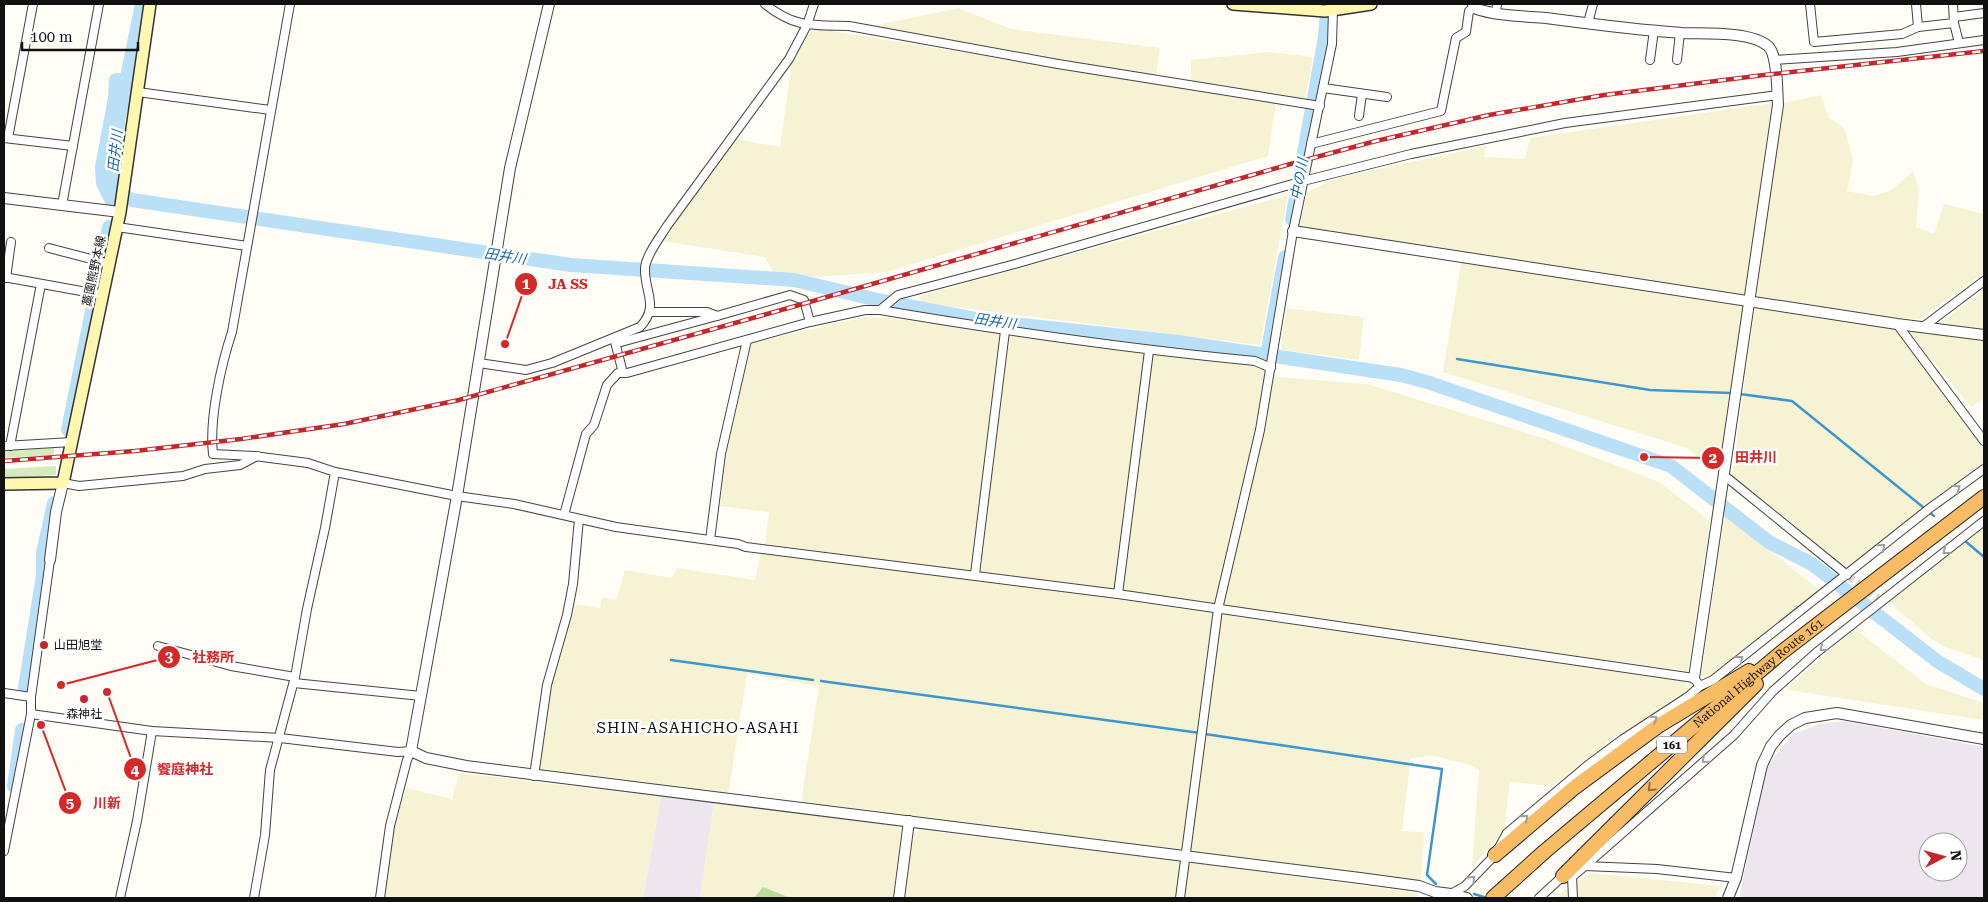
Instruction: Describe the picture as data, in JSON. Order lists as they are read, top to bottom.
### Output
{
  "streets": {
    "highway": ["National Highway Route 161", "161"],
    "main road": ["藁園熊野本線"]
  },
  "districts": ["SHIN-ASAHICHO-ASAHI"],
  "water": ["田井川", "中の川"],
  "places": [
    "JA SS",
    "田井川",
    "山田旭堂",
    "社務所",
    "饗庭神社",
    "森神社",
    "川新"
  ],
  "scale_bar": "100 m",
  "north": "right"
}
